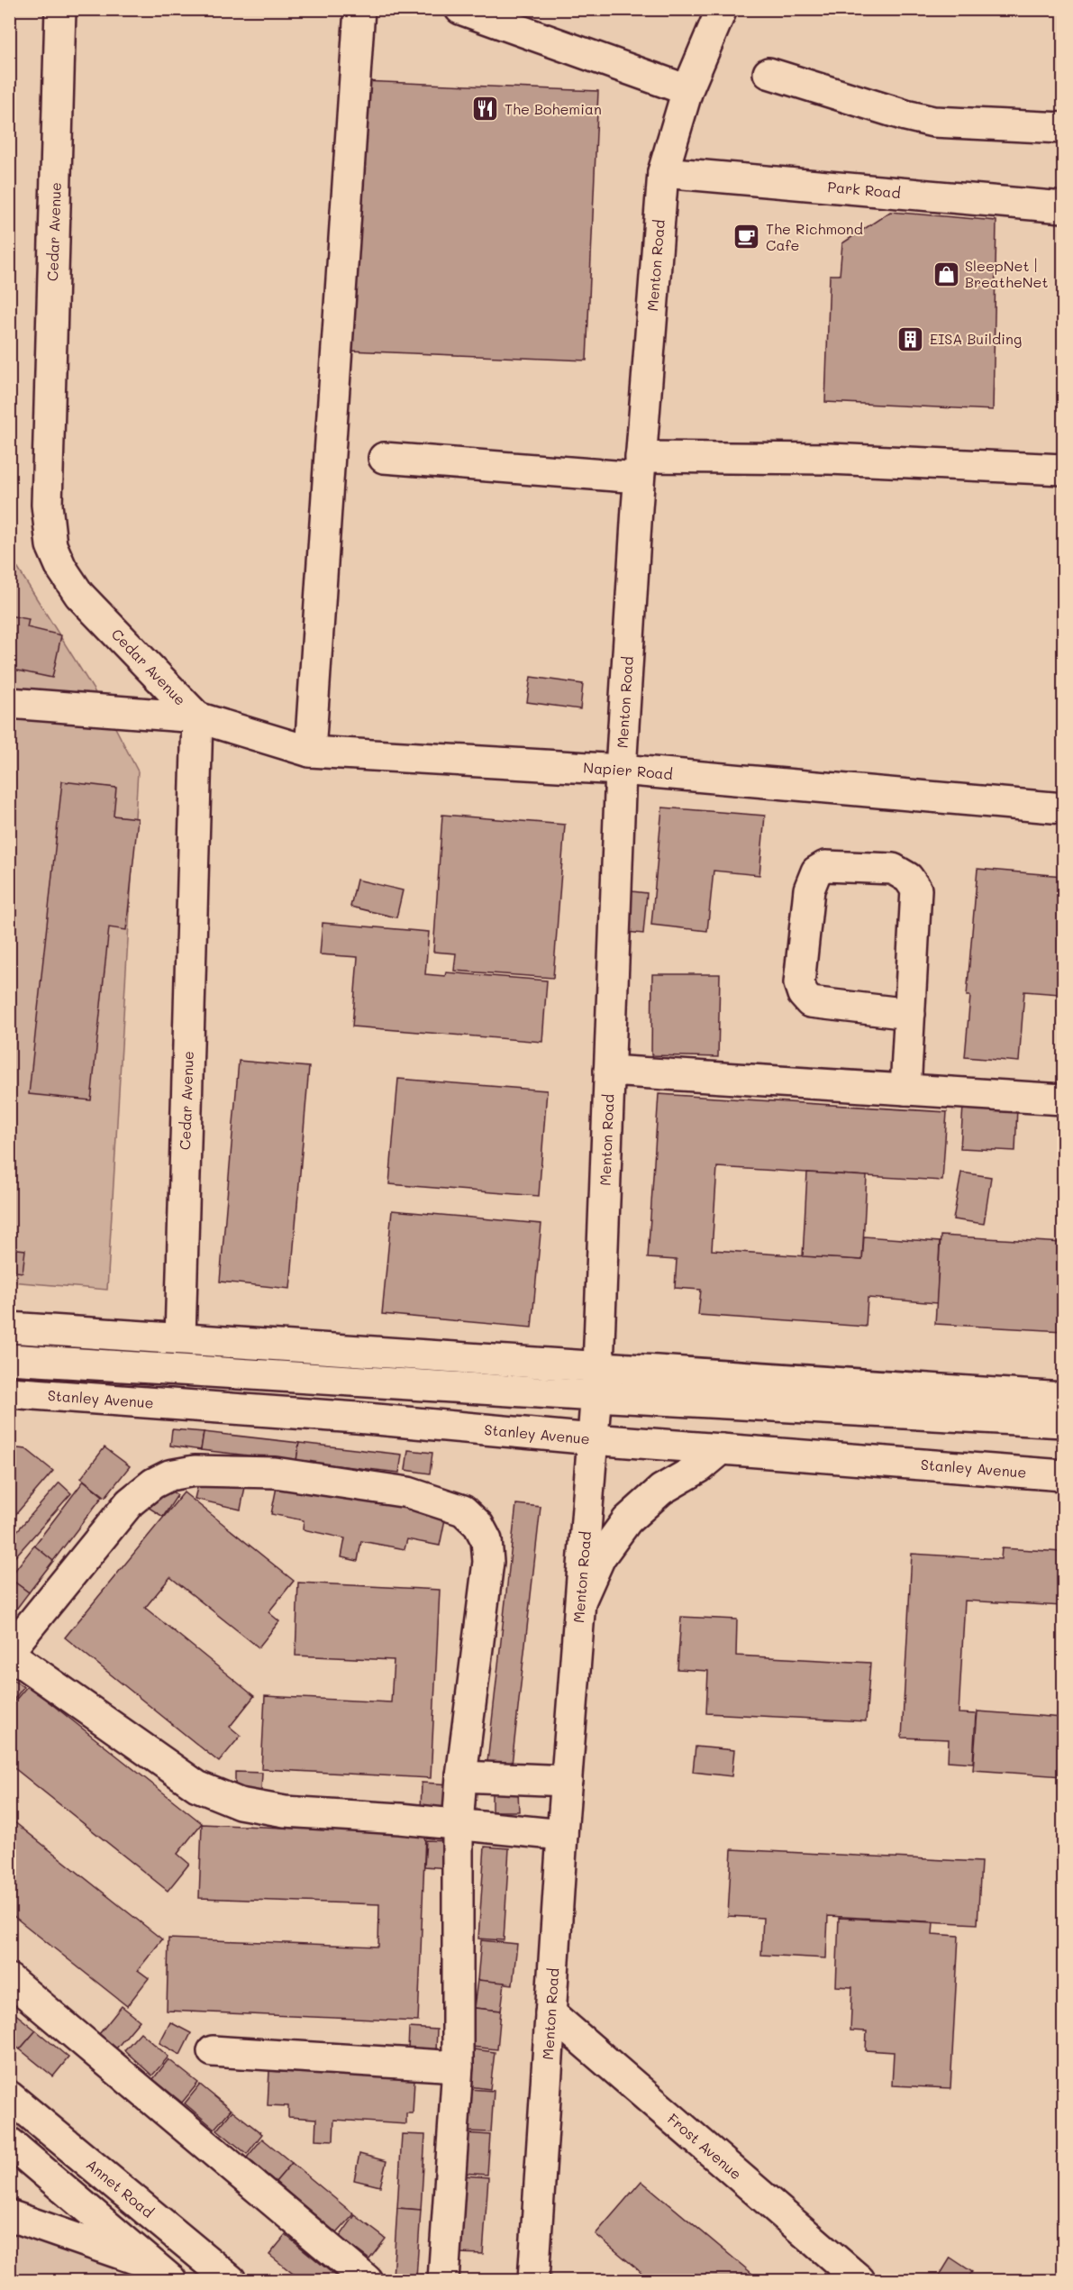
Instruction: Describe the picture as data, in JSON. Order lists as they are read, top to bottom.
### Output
{
  "streets": {
    "street": [
      "Park Road",
      "Cedar Avenue",
      "Menton Road",
      "Napier Road",
      "Stanley Avenue",
      "Frost Avenue",
      "Annet Road"
    ]
  },
  "crossings": [
    ["Park Road", "Menton Road"],
    ["Cedar Avenue", "Napier Road"],
    ["Menton Road", "Napier Road"],
    ["Menton Road", "Stanley Avenue"],
    ["Menton Road", "Frost Avenue"]
  ],
  "places": {
    "restaurant": ["The Bohemian"],
    "cafe": ["The Richmond Cafe"],
    "shop": ["SleepNet | BreatheNet"],
    "building": ["EISA Building"]
  }
}
